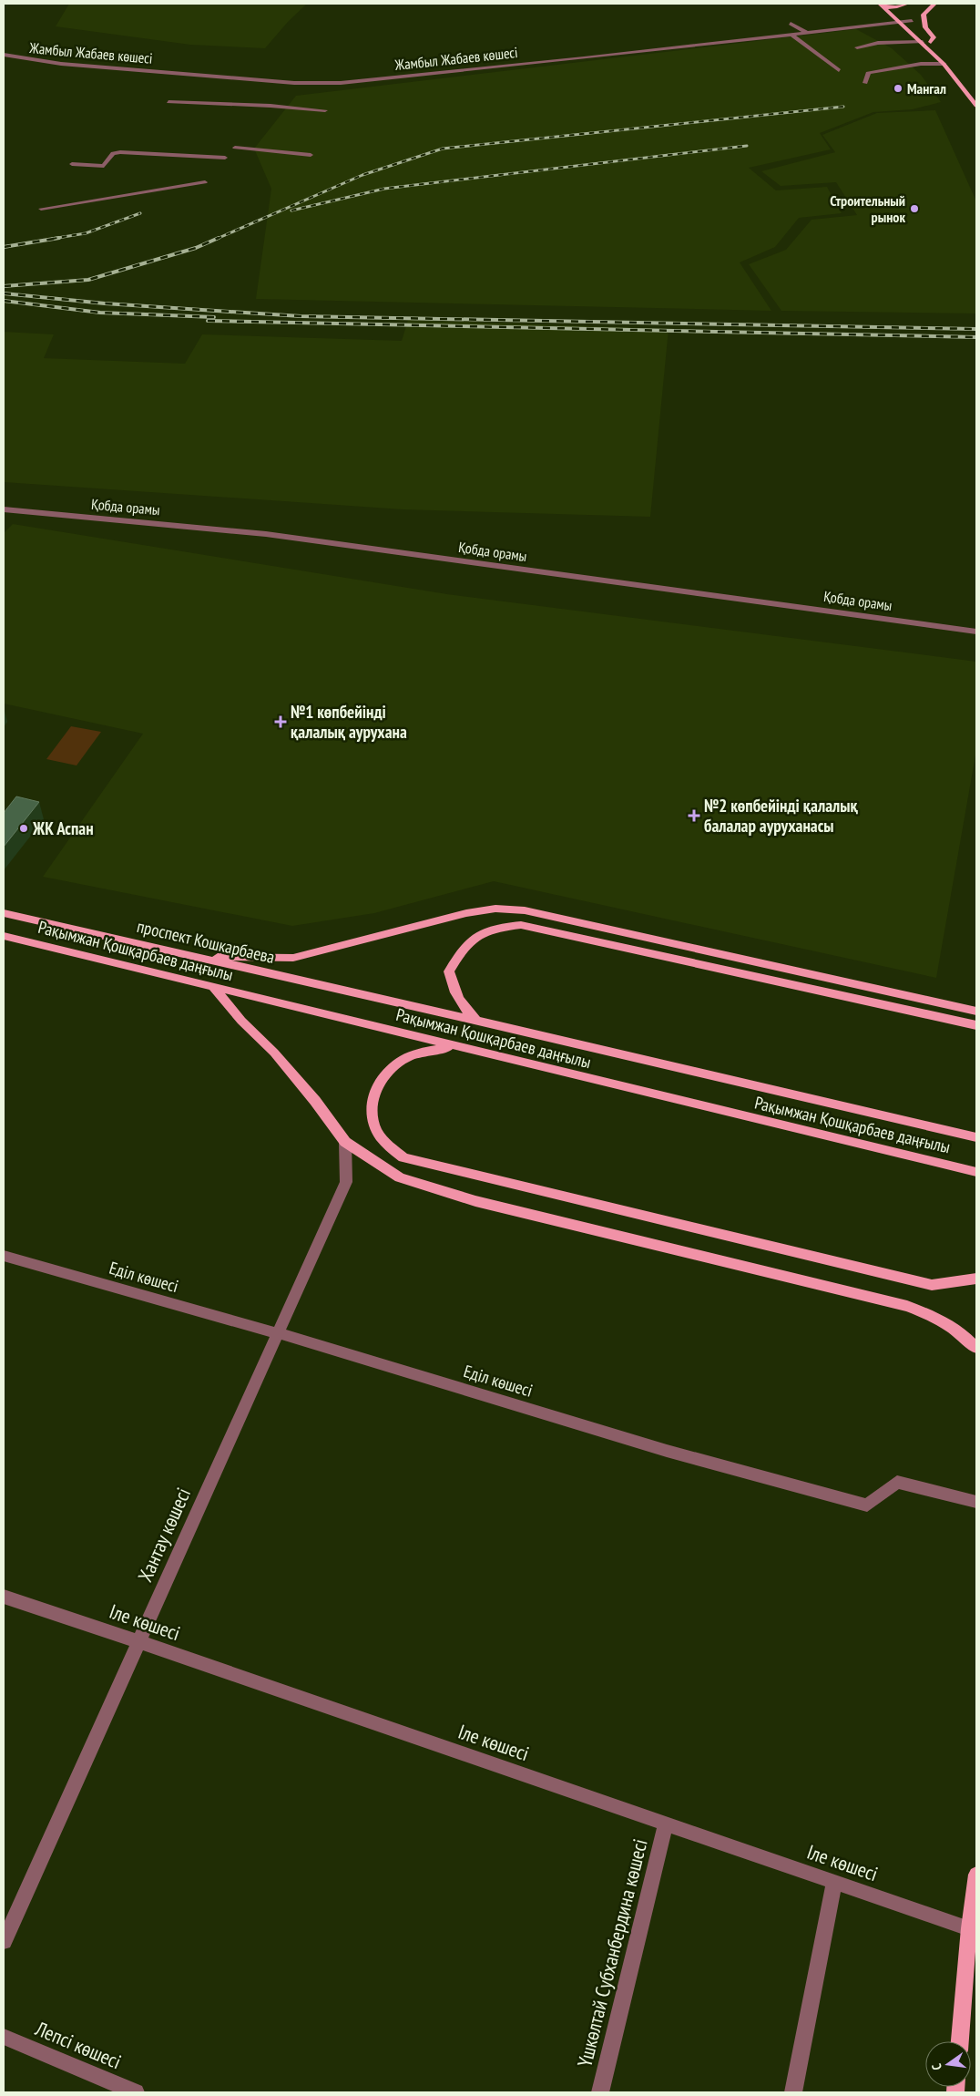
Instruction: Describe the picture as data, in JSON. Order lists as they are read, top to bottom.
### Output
{
  "streets": {
    "main road": ["проспект Кошкарбаева", "Рақымжан Қошқарбаев даңғылы"],
    "street": [
      "Жамбыл Жабаев көшесі",
      "Қобда орамы",
      "Еділ көшесі",
      "Хантау көшесі",
      "Іле көшесі",
      "Үшкөлтай Субханбердина көшесі",
      "Лепсі көшесі"
    ]
  },
  "crossings": [
    ["проспект Кошкарбаева", "Рақымжан Қошқарбаев даңғылы"],
    ["Еділ көшесі", "Хантау көшесі"],
    ["Хантау көшесі", "Іле көшесі"],
    ["Іле көшесі", "Үшкөлтай Субханбердина көшесі"]
  ],
  "places": {
    "other": ["Мангал", "Строительный рынок", "ЖК Аспан"],
    "health": ["№1 көпбейінді қалалық аурухана", "№2 көпбейінді қалалық балалар ауруханасы"]
  },
  "north": "left"
}
